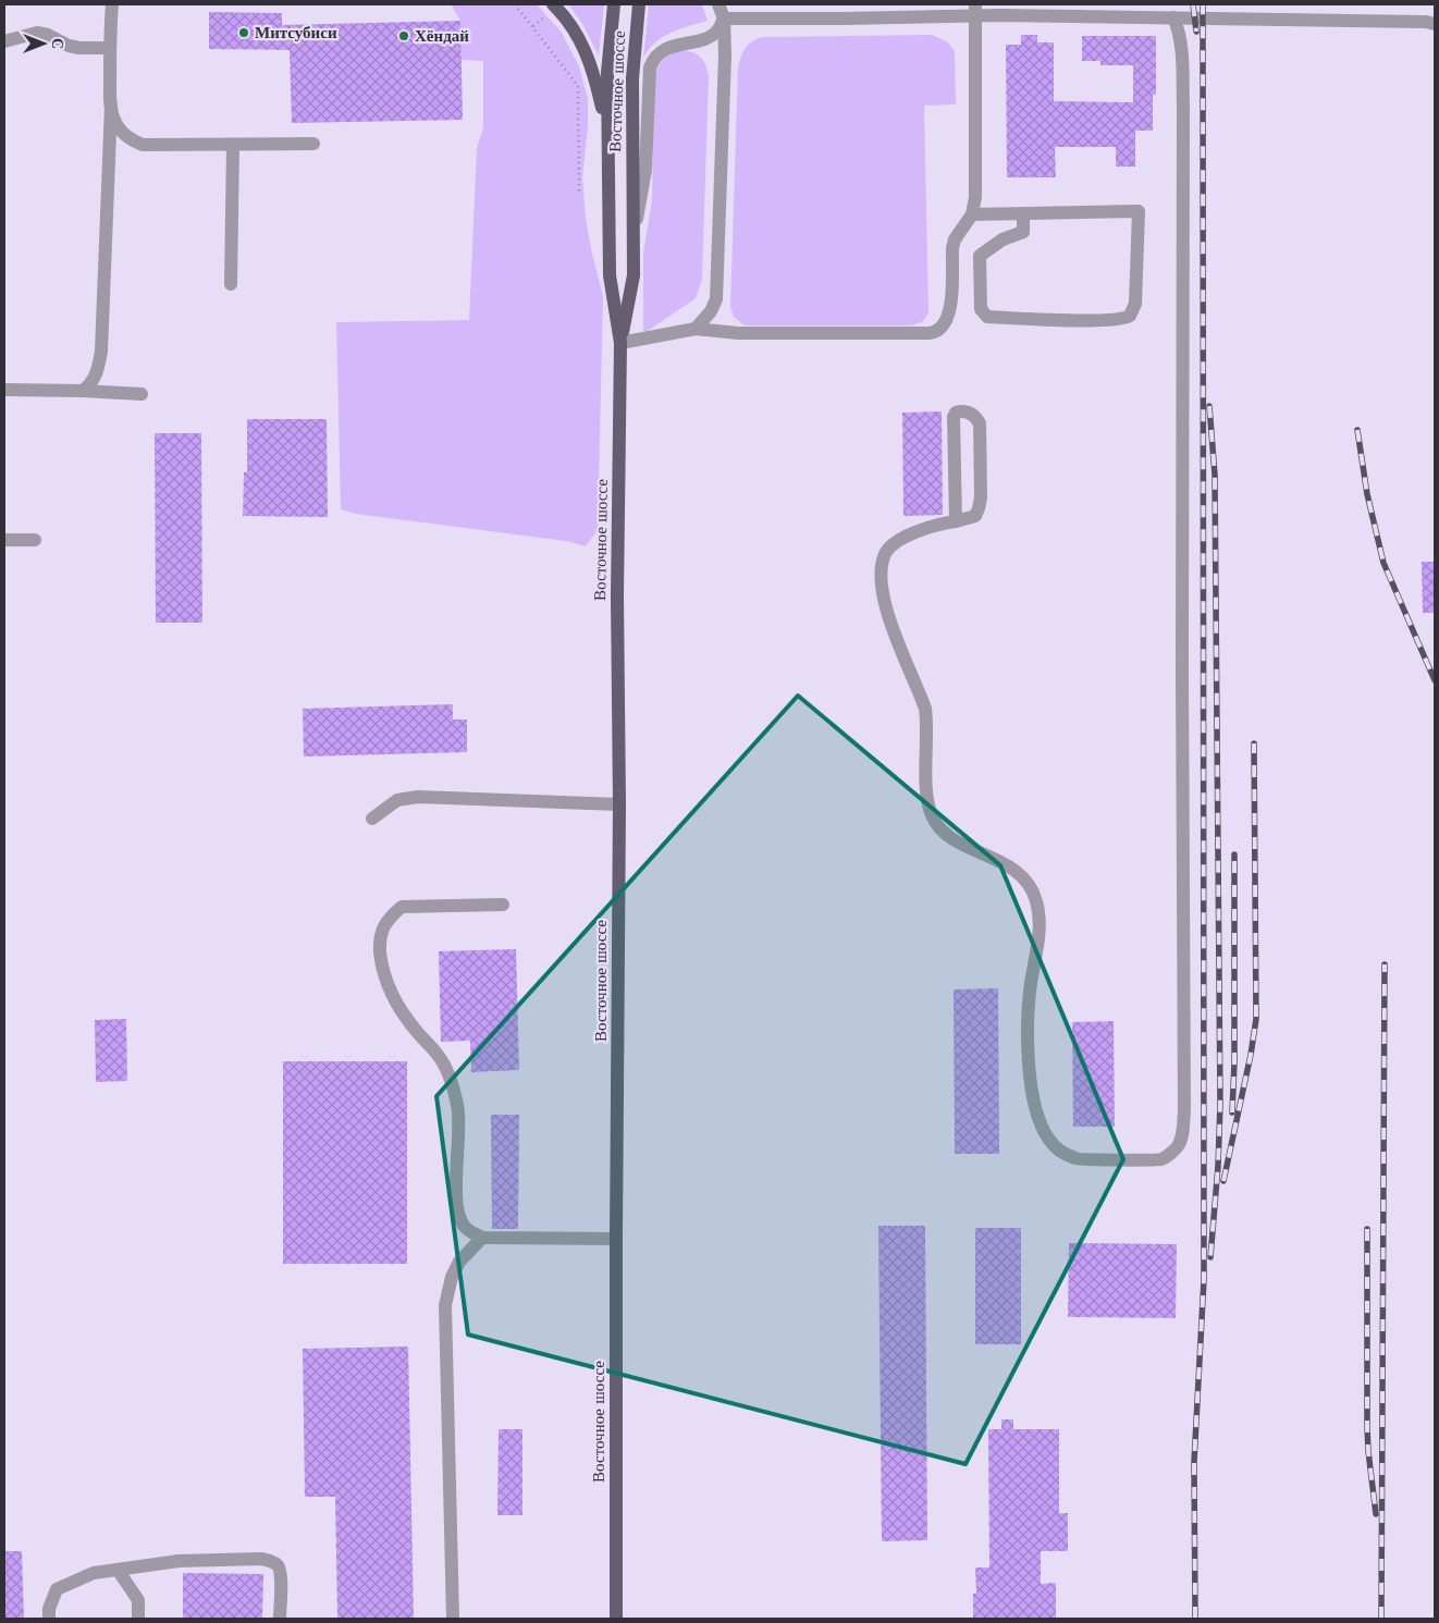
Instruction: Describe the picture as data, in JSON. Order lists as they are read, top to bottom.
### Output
{
  "streets": {
    "main road": ["Восточное шоссе"]
  },
  "places": ["Митсубиси", "Хёндай"],
  "north": "right"
}
